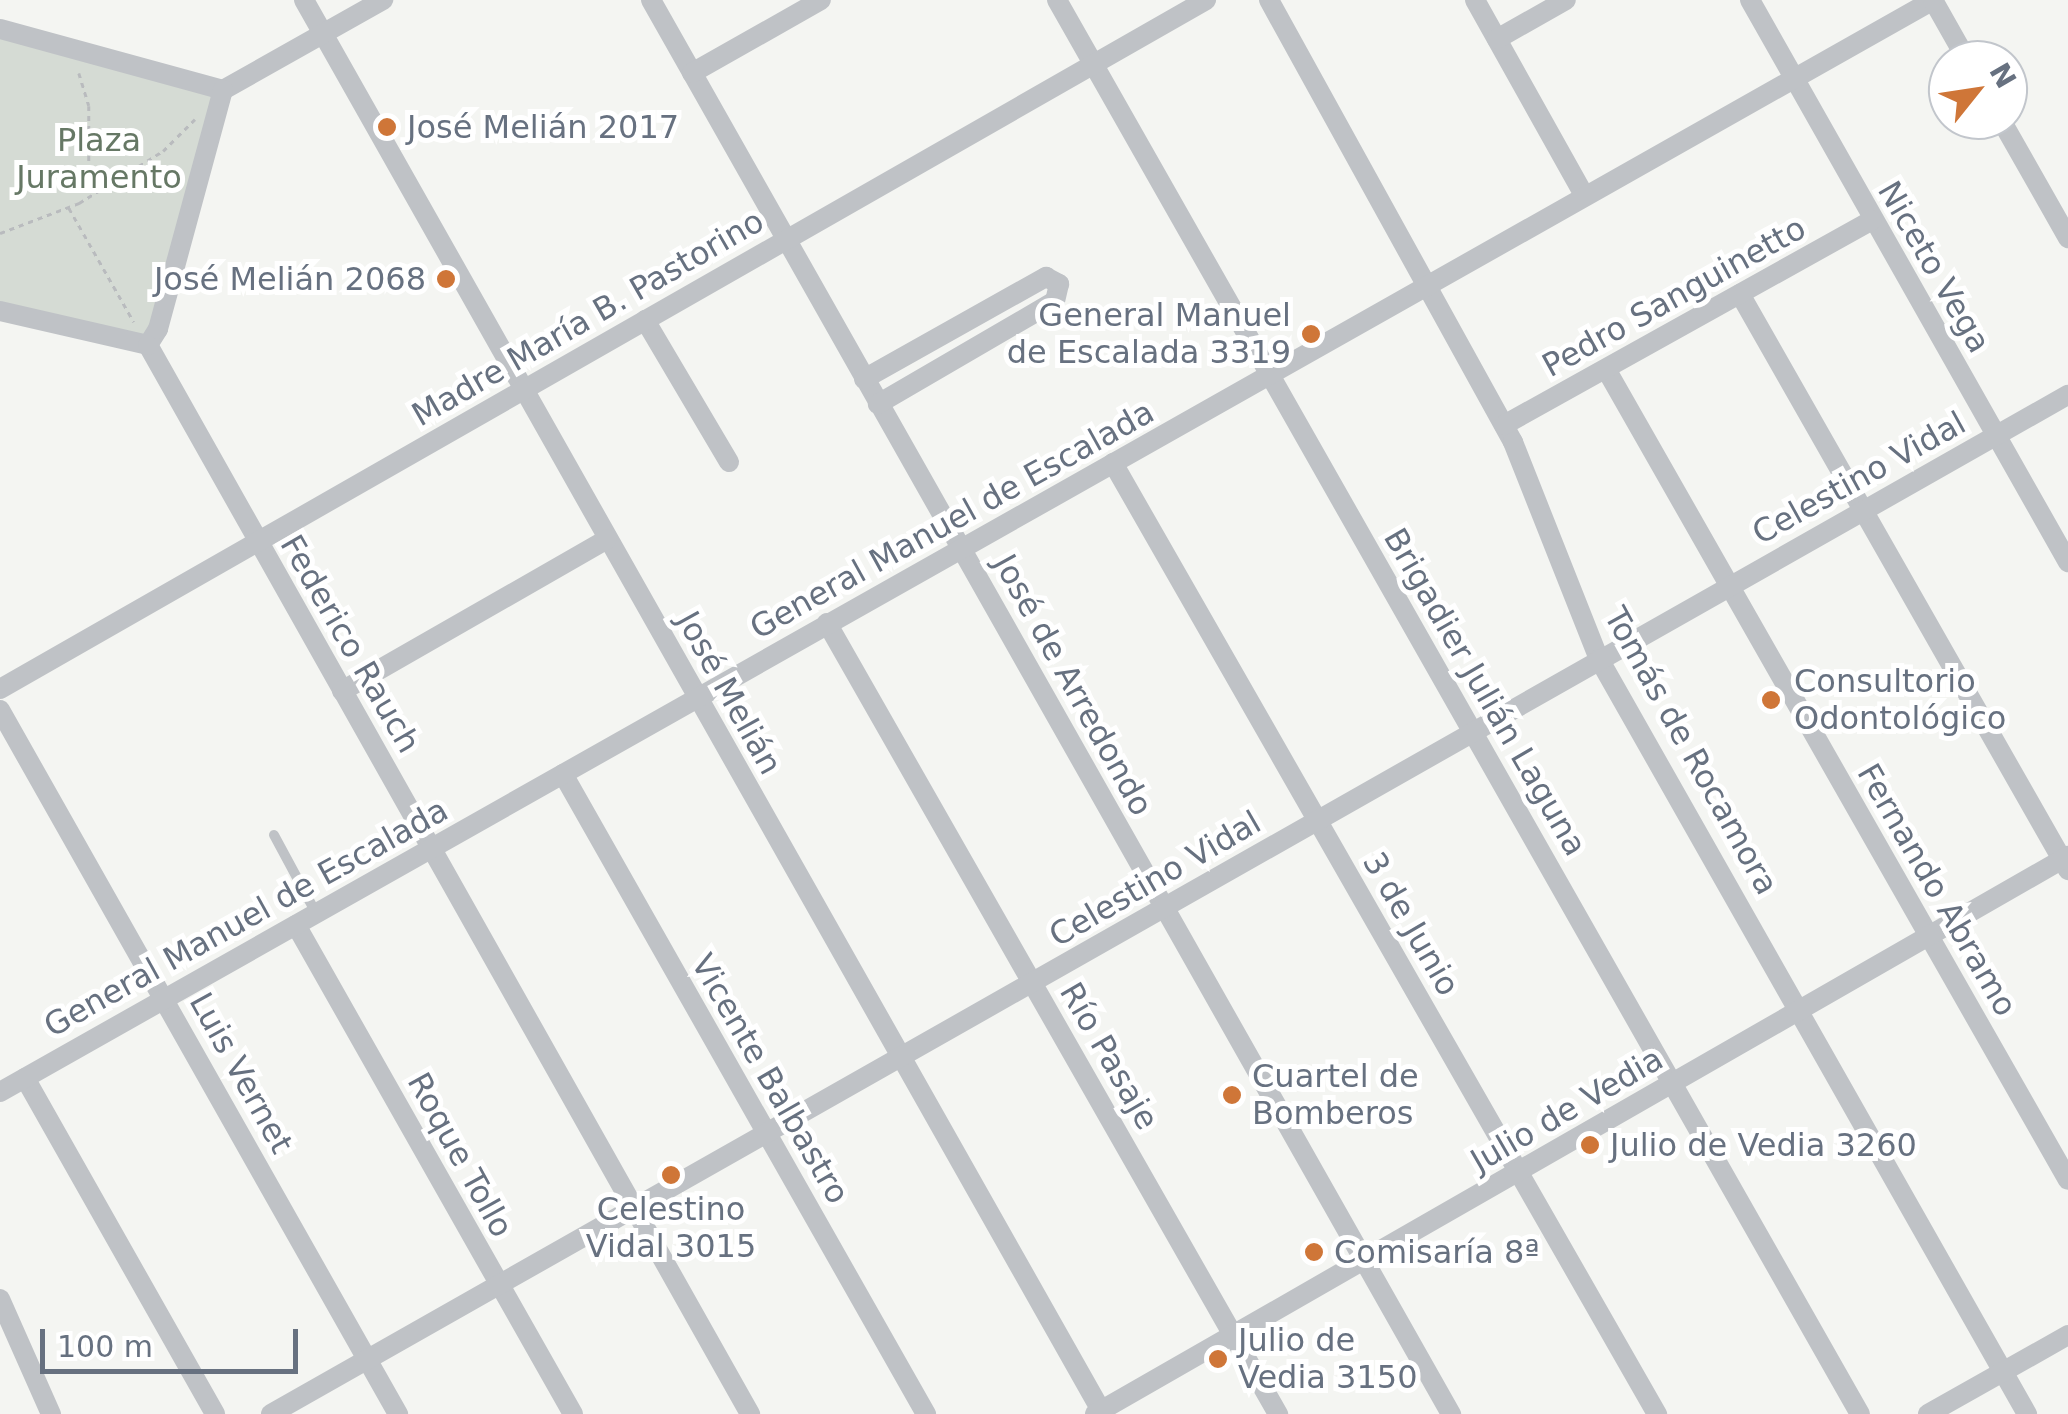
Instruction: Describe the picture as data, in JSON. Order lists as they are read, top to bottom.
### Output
{
  "streets": {
    "street": [
      "Niceto Vega",
      "Pedro Sanguinetto",
      "Madre María B. Pastorino",
      "Celestino Vidal",
      "General Manuel de Escalada",
      "Federico Rauch",
      "José de Arredondo",
      "Brigadier Julián Laguna",
      "José Melián",
      "Tomás de Rocamora",
      "Fernando Abramo",
      "3 de Junio",
      "Río Pasaje",
      "Luis Vernet",
      "Vicente Balbastro",
      "Julio de Vedia",
      "Roque Tollo"
    ]
  },
  "crossings": [
    ["Niceto Vega", "Pedro Sanguinetto"],
    ["Niceto Vega", "Celestino Vidal"],
    ["Niceto Vega", "General Manuel de Escalada"],
    ["Pedro Sanguinetto", "Tomás de Rocamora"],
    ["Pedro Sanguinetto", "Fernando Abramo"],
    ["Madre María B. Pastorino", "Federico Rauch"],
    ["Madre María B. Pastorino", "José de Arredondo"],
    ["Madre María B. Pastorino", "Brigadier Julián Laguna"],
    ["Madre María B. Pastorino", "José Melián"],
    ["Celestino Vidal", "Federico Rauch"],
    ["Celestino Vidal", "José de Arredondo"],
    ["Celestino Vidal", "Brigadier Julián Laguna"],
    ["Celestino Vidal", "José Melián"],
    ["Celestino Vidal", "Tomás de Rocamora"],
    ["Celestino Vidal", "Fernando Abramo"],
    ["Celestino Vidal", "3 de Junio"],
    ["Celestino Vidal", "Río Pasaje"],
    ["Celestino Vidal", "Luis Vernet"],
    ["Celestino Vidal", "Vicente Balbastro"],
    ["Celestino Vidal", "Roque Tollo"],
    ["General Manuel de Escalada", "Federico Rauch"],
    ["General Manuel de Escalada", "José de Arredondo"],
    ["General Manuel de Escalada", "Brigadier Julián Laguna"],
    ["General Manuel de Escalada", "José Melián"],
    ["General Manuel de Escalada", "Tomás de Rocamora"],
    ["General Manuel de Escalada", "3 de Junio"],
    ["General Manuel de Escalada", "Río Pasaje"],
    ["General Manuel de Escalada", "Luis Vernet"],
    ["General Manuel de Escalada", "Vicente Balbastro"],
    ["General Manuel de Escalada", "Roque Tollo"],
    ["José de Arredondo", "Julio de Vedia"],
    ["Brigadier Julián Laguna", "Julio de Vedia"],
    ["José Melián", "Julio de Vedia"],
    ["Tomás de Rocamora", "Julio de Vedia"],
    ["Fernando Abramo", "Julio de Vedia"],
    ["3 de Junio", "Julio de Vedia"],
    ["Río Pasaje", "Julio de Vedia"]
  ],
  "parks": ["Plaza Juramento"],
  "places": [
    "José Melián 2017",
    "José Melián 2068",
    "General Manuel de Escalada 3319",
    "Consultorio Odontológico",
    "Cuartel de Bomberos",
    "Julio de Vedia 3260",
    "Celestino Vidal 3015",
    "Comisaría 8ª",
    "Julio de Vedia 3150"
  ],
  "scale_bar": "100 m",
  "north": "top right"
}
